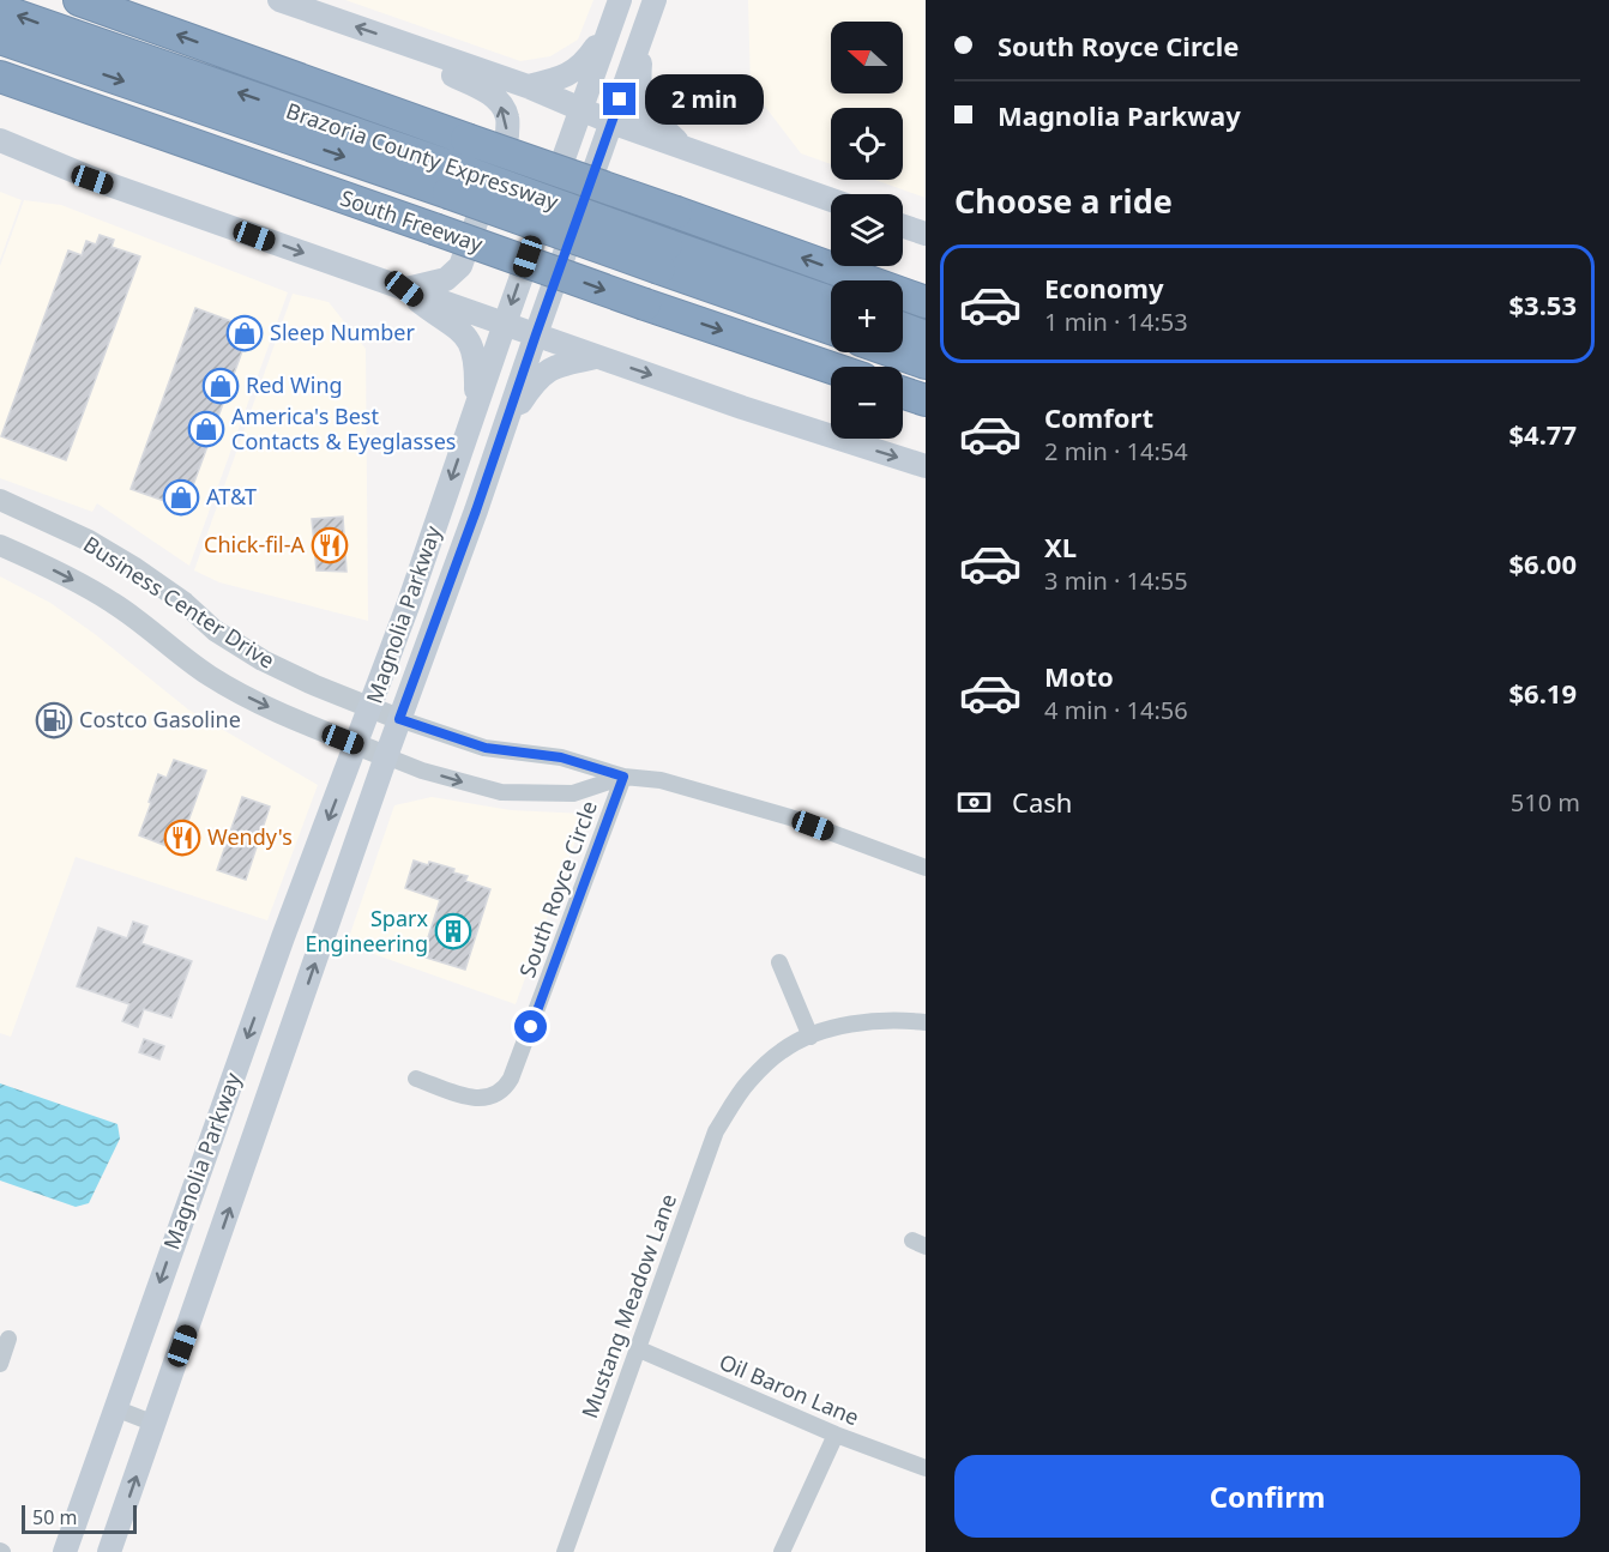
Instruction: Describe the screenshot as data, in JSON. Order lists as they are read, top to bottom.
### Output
{
  "streets": {
    "highway": ["Brazoria County Expressway", "South Freeway"],
    "main road": ["Magnolia Parkway"],
    "street": [
      "Business Center Drive",
      "South Royce Circle",
      "Mustang Meadow Lane",
      "Oil Baron Lane"
    ]
  },
  "crossings": [
    ["Business Center Drive", "Magnolia Parkway"],
    ["Mustang Meadow Lane", "Oil Baron Lane"]
  ],
  "places": {
    "shop": [
      "Sleep Number",
      "Red Wing",
      "America's Best Contacts & Eyeglasses",
      "AT&T"
    ],
    "restaurant": ["Chick-fil-A", "Wendy's"],
    "fuel station": ["Costco Gasoline"],
    "building": ["Sparx Engineering"]
  },
  "scale_bar": "50 m",
  "north": "left",
  "page": {
    "banner": ["South Royce Circle", "Magnolia Parkway"],
    "map_buttons": ["+", "−"],
    "bubble": "2 min",
    "heading": "Choose a ride",
    "list": [
      {
        "name": "Economy",
        "note": "1 min · 14:53",
        "value": "$3.53"
      },
      {
        "name": "Comfort",
        "note": "2 min · 14:54",
        "value": "$4.77"
      },
      {
        "name": "XL",
        "note": "3 min · 14:55",
        "value": "$6.00"
      },
      {
        "name": "Moto",
        "note": "4 min · 14:56",
        "value": "$6.19"
      }
    ],
    "pay": ["Cash", "510 m"],
    "buttons": "Confirm",
    "scale": "50 m"
  }
}
